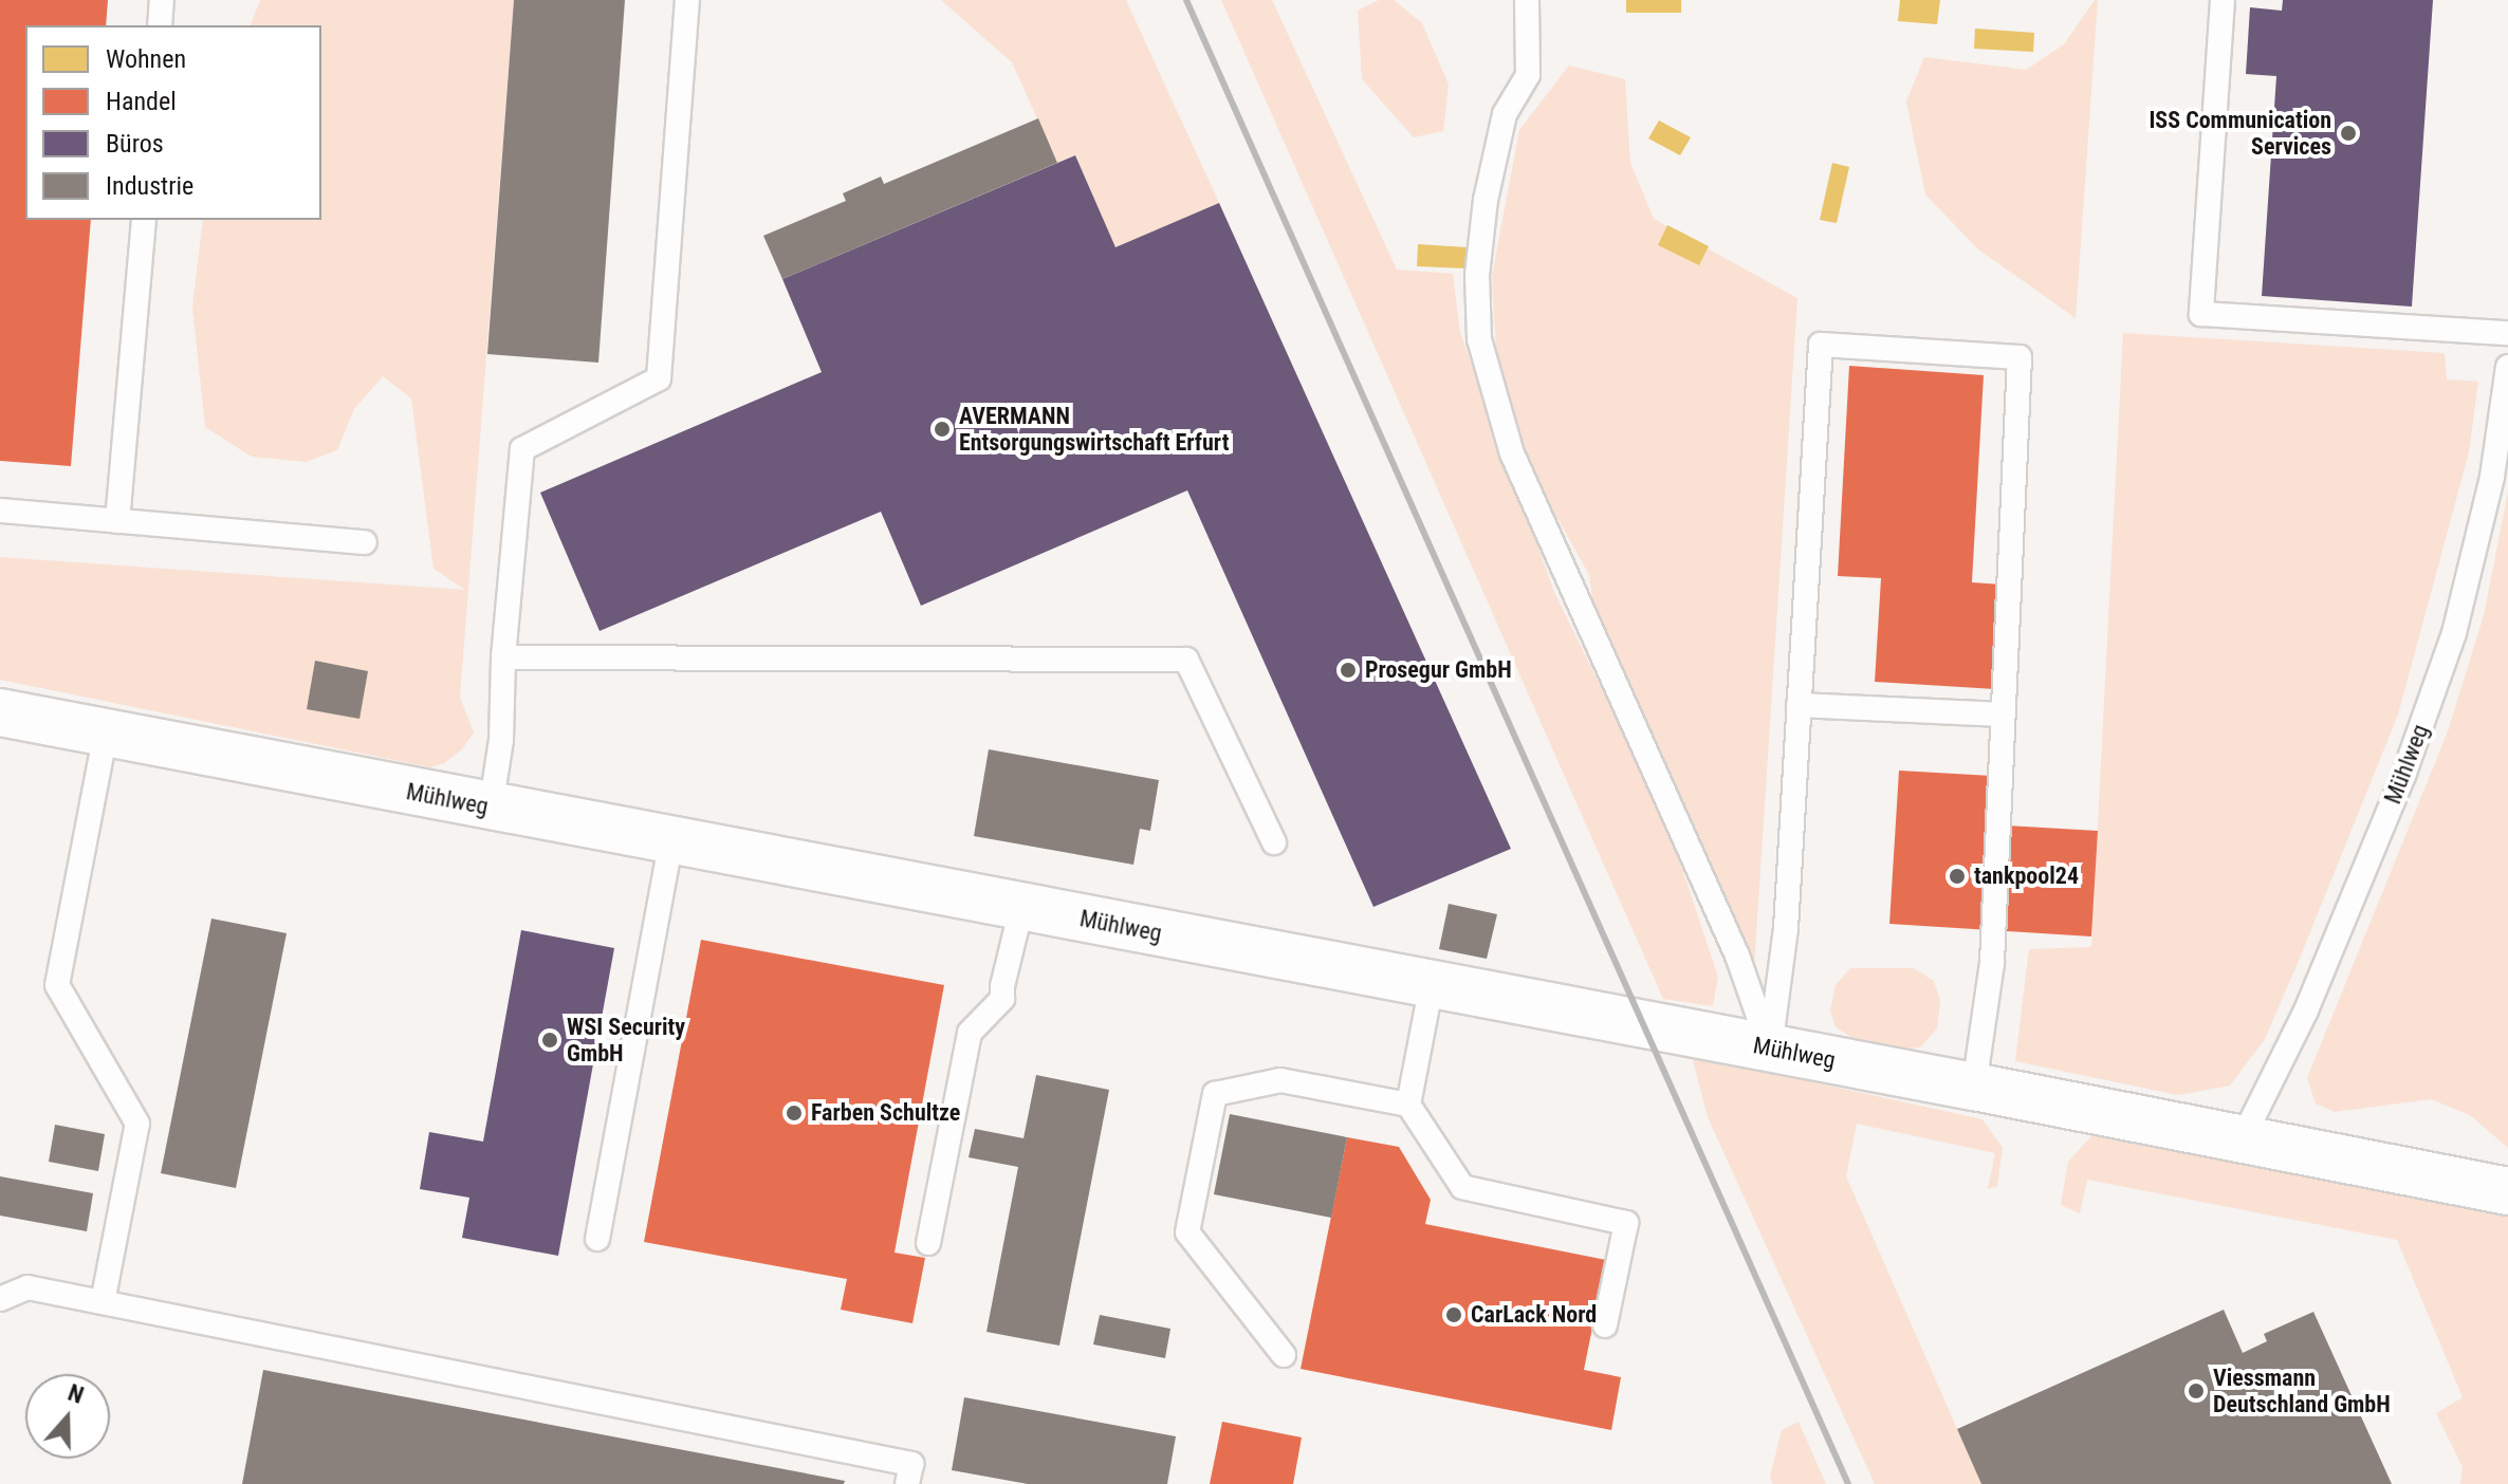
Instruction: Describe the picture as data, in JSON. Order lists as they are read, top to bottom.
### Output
{
  "streets": {
    "street": ["Mühlweg"]
  },
  "places": [
    "ISS Communication Services",
    "AVERMANN Entsorgungswirtschaft Erfurt",
    "Prosegur GmbH",
    "tankpool24",
    "WSI Security GmbH",
    "Farben Schultze",
    "CarLack Nord",
    "Viessmann Deutschland GmbH"
  ],
  "legend": [
    "Wohnen",
    "Handel",
    "Büros",
    "Industrie"
  ],
  "north": "top"
}
